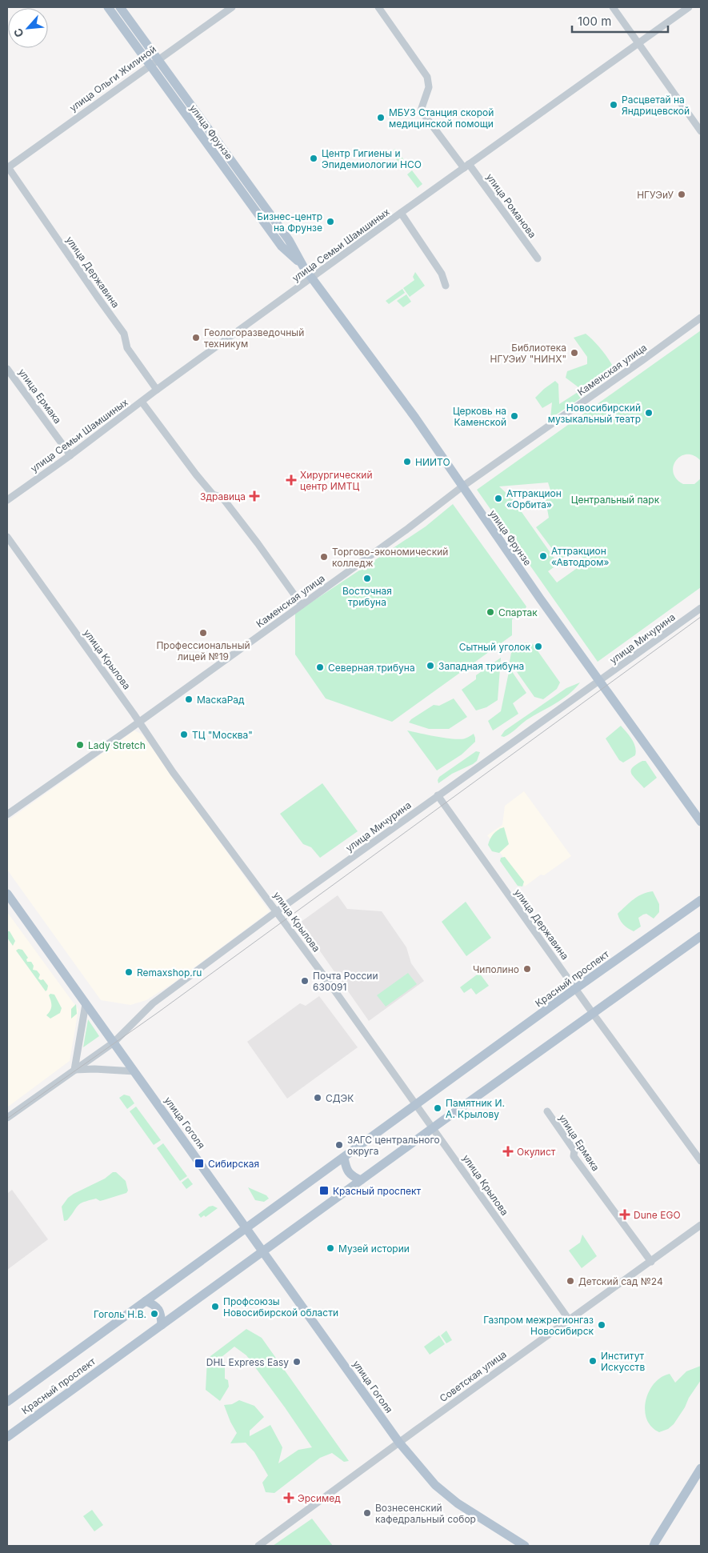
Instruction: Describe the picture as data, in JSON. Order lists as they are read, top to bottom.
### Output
{
  "streets": {
    "main road": ["улица Фрунзе", "Красный проспект", "улица Гоголя"],
    "street": [
      "улица Ольги Жилиной",
      "улица Романова",
      "улица Семьи Шамшиных",
      "улица Державина",
      "Каменская улица",
      "улица Ермака",
      "улица Мичурина",
      "улица Крылова",
      "Советская улица"
    ]
  },
  "crossings": [
    ["улица Ольги Жилиной", "улица Фрунзе"],
    ["улица Ольги Жилиной", "улица Державина"],
    ["улица Фрунзе", "улица Семьи Шамшиных"],
    ["улица Фрунзе", "Каменская улица"],
    ["улица Фрунзе", "улица Мичурина"],
    ["улица Романова", "улица Семьи Шамшиных"],
    ["улица Семьи Шамшиных", "улица Державина"],
    ["улица Семьи Шамшиных", "улица Ермака"],
    ["улица Державина", "улица Мичурина"],
    ["улица Державина", "Красный проспект"],
    ["Каменская улица", "улица Крылова"],
    ["улица Ермака", "Советская улица"],
    ["улица Мичурина", "улица Крылова"],
    ["улица Мичурина", "улица Гоголя"],
    ["улица Крылова", "Красный проспект"],
    ["улица Крылова", "Советская улица"],
    ["Красный проспект", "улица Гоголя"],
    ["улица Гоголя", "Советская улица"]
  ],
  "parks": ["Центральный парк"],
  "places": {
    "other": [
      "Расцветай на Яндрицевской",
      "МБУЗ Станция скорой медицинской помощи",
      "Центр Гигиены и Эпидемиологии НСО",
      "НГУЭиУ",
      "Бизнес-центр на Фрунзе",
      "Геологоразведочный техникум",
      "Библиотека НГУЭиУ \"НИНХ\"",
      "Новосибирский музыкальный театр",
      "Церковь на Каменской",
      "НИИТО",
      "Аттракцион «Орбита»",
      "Аттракцион «Автодром»",
      "Торгово-экономический колледж",
      "Восточная трибуна",
      "Спартак",
      "Профессиональный лицей №19",
      "Сытный уголок",
      "Западная трибуна",
      "Северная трибуна",
      "МаскаРад",
      "ТЦ \"Москва\"",
      "Lady Stretch",
      "Чиполино",
      "Remaxshop.ru",
      "Почта России 630091",
      "СДЭК",
      "Памятник И. А. Крылову",
      "ЗАГС центрального округа",
      "Музей истории",
      "Детский сад №24",
      "Профсоюзы Новосибирской области",
      "Гоголь Н.В.",
      "Газпром межрегионгаз Новосибирск",
      "Институт Искусств",
      "DHL Express Easy",
      "Вознесенский кафедральный собор"
    ],
    "health": [
      "Хирургический центр ИМТЦ",
      "Здравица",
      "Окулист",
      "Dune EGO",
      "Эрсимед"
    ],
    "transit": ["Сибирская", "Красный проспект"]
  },
  "scale_bar": "100 m",
  "north": "bottom left"
}
